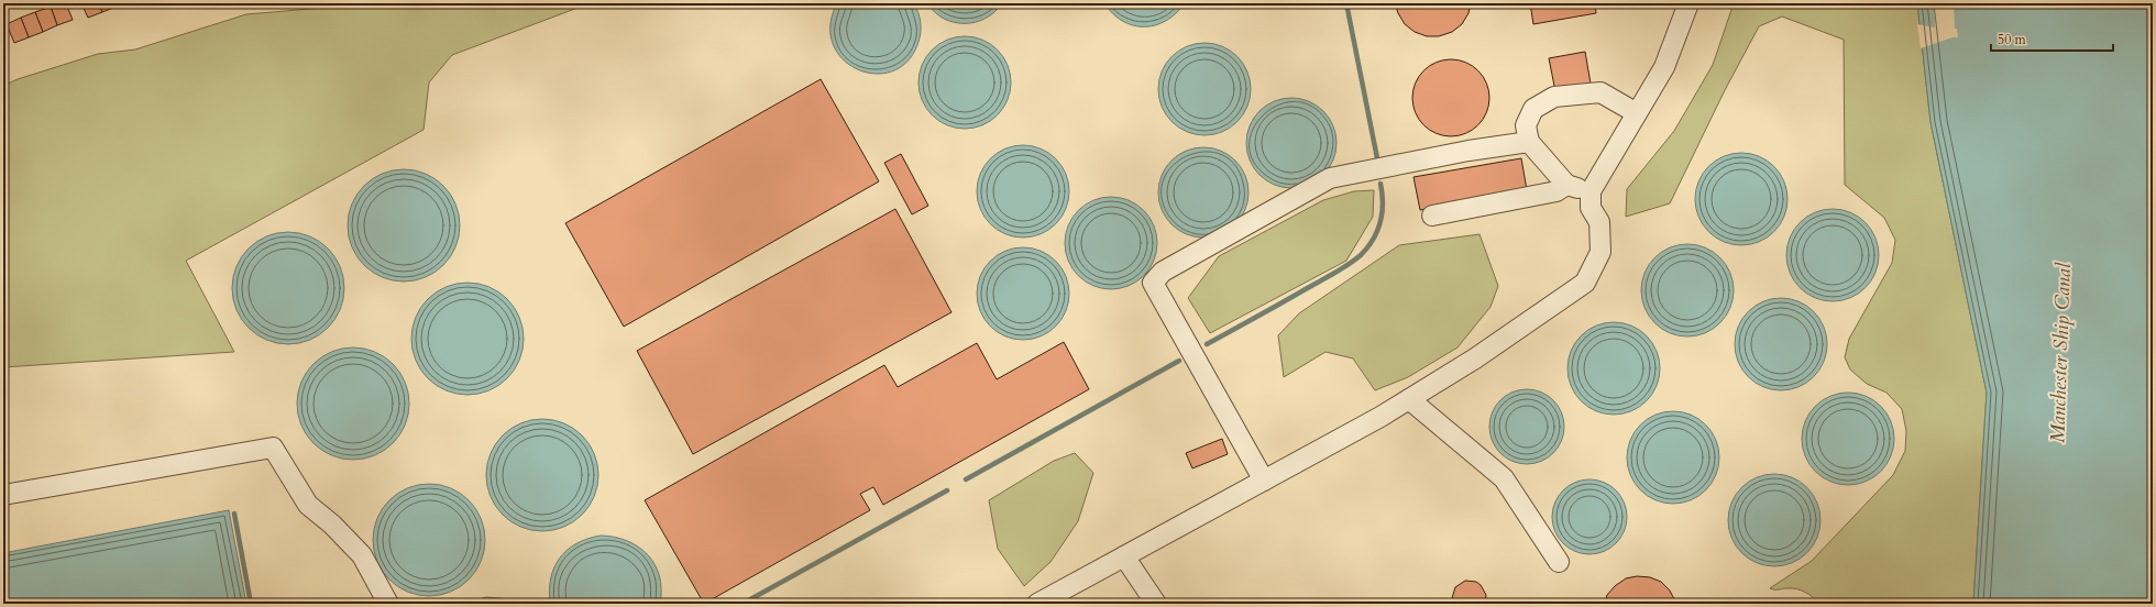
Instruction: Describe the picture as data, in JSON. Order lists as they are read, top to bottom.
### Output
{
  "water": ["Manchester Ship Canal"],
  "scale_bar": "50 m"
}
